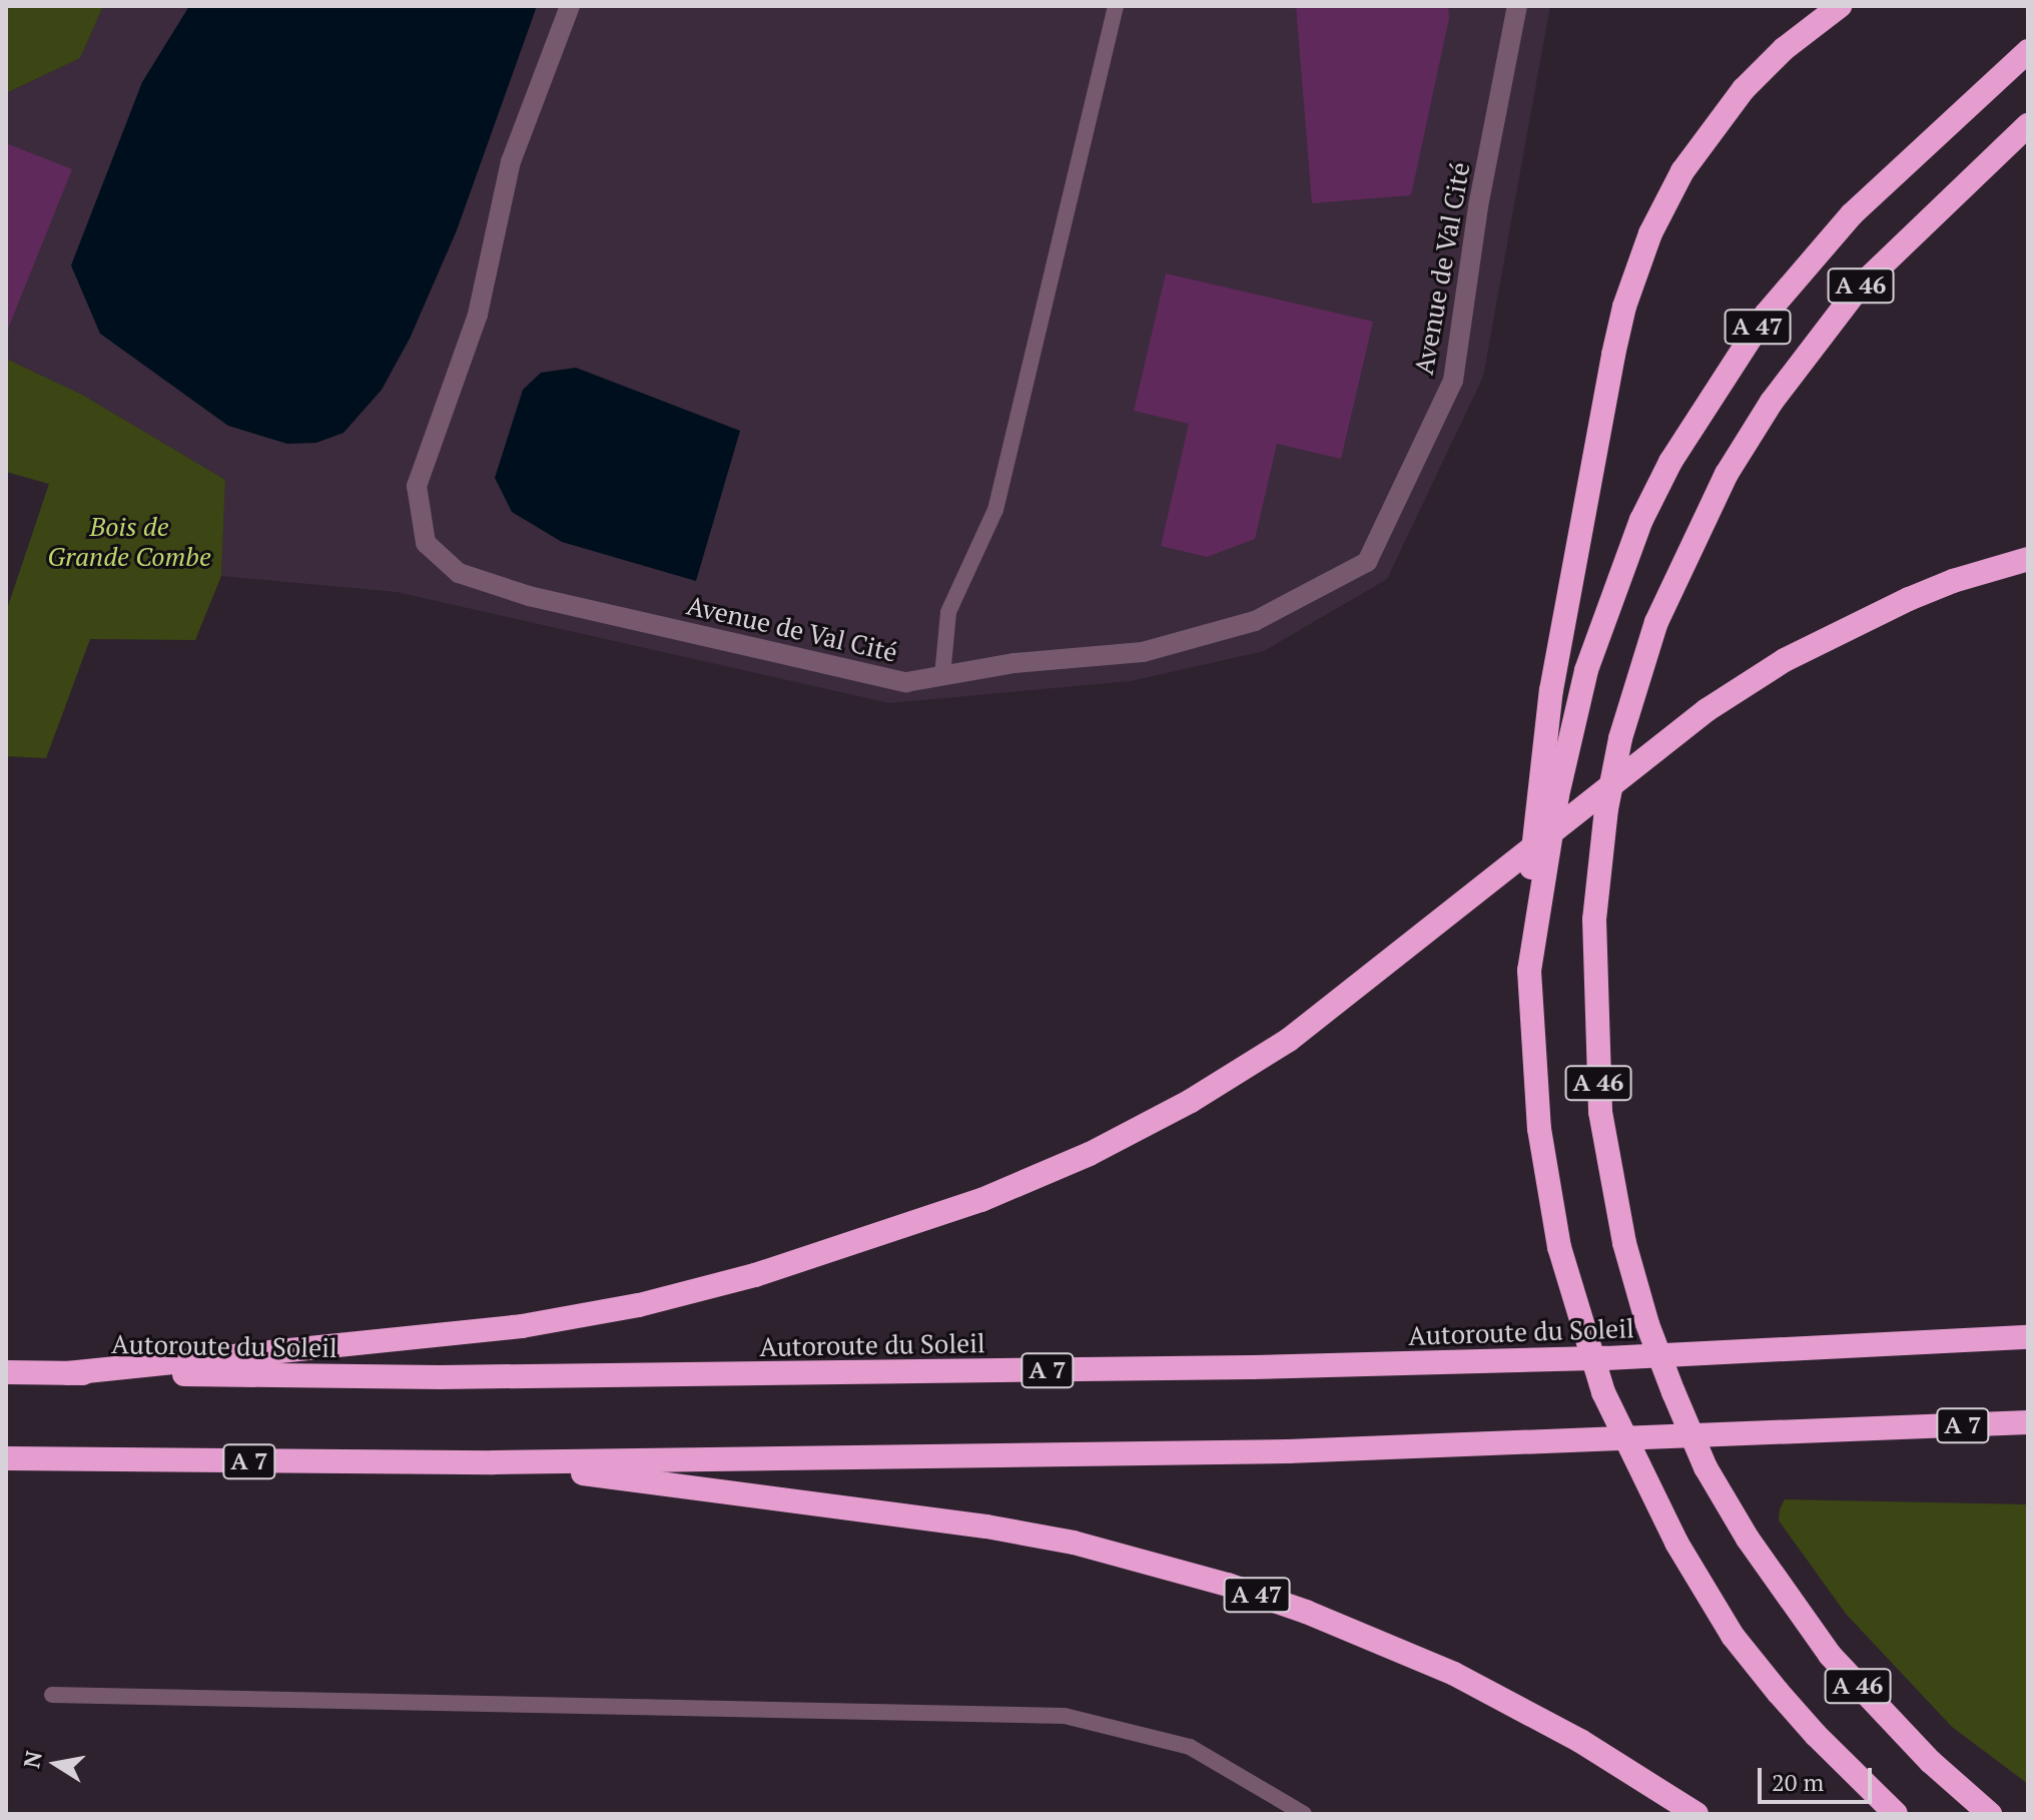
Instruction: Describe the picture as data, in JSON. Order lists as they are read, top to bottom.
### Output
{
  "streets": {
    "highway": [
      "A 46",
      "A 47",
      "Autoroute du Soleil",
      "A 7"
    ],
    "street": ["Avenue de Val Cité"]
  },
  "crossings": [
    ["A 47", "A 7"]
  ],
  "parks": ["Bois de Grande Combe"],
  "scale_bar": "20 m",
  "north": "left"
}
